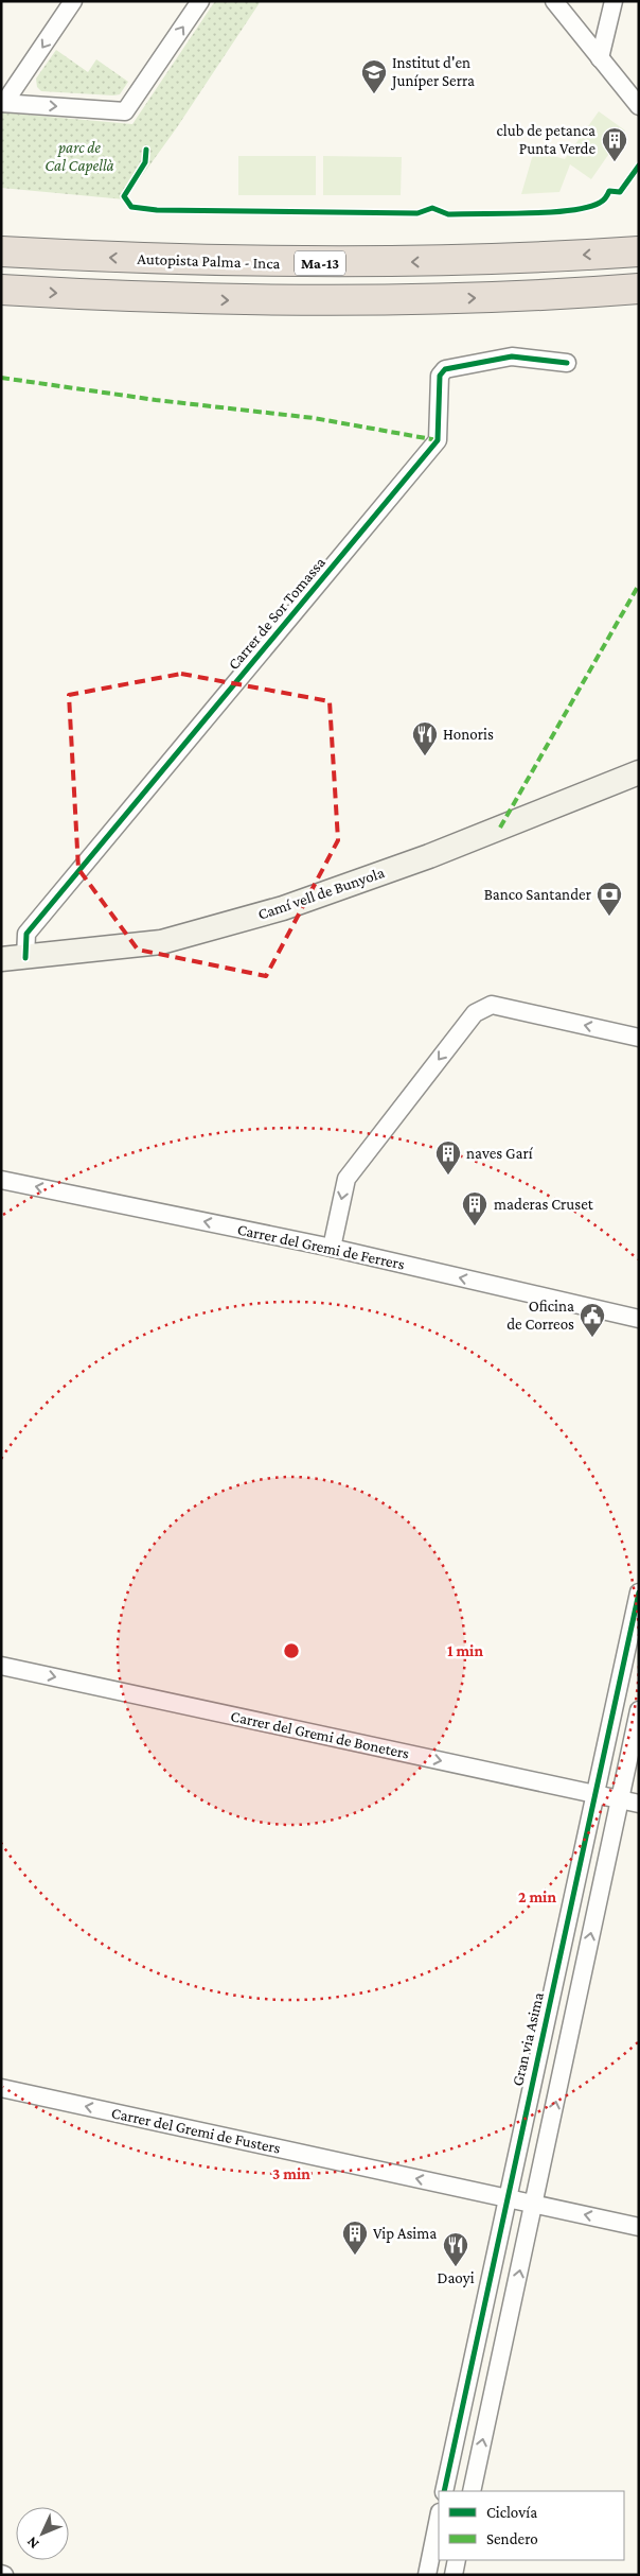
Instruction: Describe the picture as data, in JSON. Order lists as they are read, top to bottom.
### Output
{
  "streets": {
    "highway": ["Autopista Palma - Inca", "Ma-13"],
    "main road": ["Camí vell de Bunyola"],
    "street": [
      "Carrer de Sor Tomassa",
      "Carrer del Gremi de Ferrers",
      "Carrer del Gremi de Boneters",
      "Gran via Asima",
      "Carrer del Gremi de Fusters"
    ]
  },
  "crossings": [
    ["Carrer de Sor Tomassa", "Camí vell de Bunyola"],
    ["Carrer del Gremi de Boneters", "Gran via Asima"],
    ["Gran via Asima", "Carrer del Gremi de Fusters"]
  ],
  "one_way": ["Carrer del Gremi de Ferrers", "Carrer del Gremi de Boneters", "Carrer del Gremi de Fusters"],
  "parks": ["parc de Cal Capellà"],
  "places": {
    "school or university": ["Institut d'en Juníper Serra"],
    "building": [
      "club de petanca Punta Verde",
      "naves Garí",
      "maderas Cruset",
      "Vip Asima"
    ],
    "restaurant": ["Honoris", "Daoyi"],
    "bank": ["Banco Santander"],
    "public building": ["Oficina de Correos"]
  },
  "legend": ["Ciclovía", "Sendero"],
  "north": "bottom left",
  "rings": ["1 min", "2 min", "3 min"]
}
